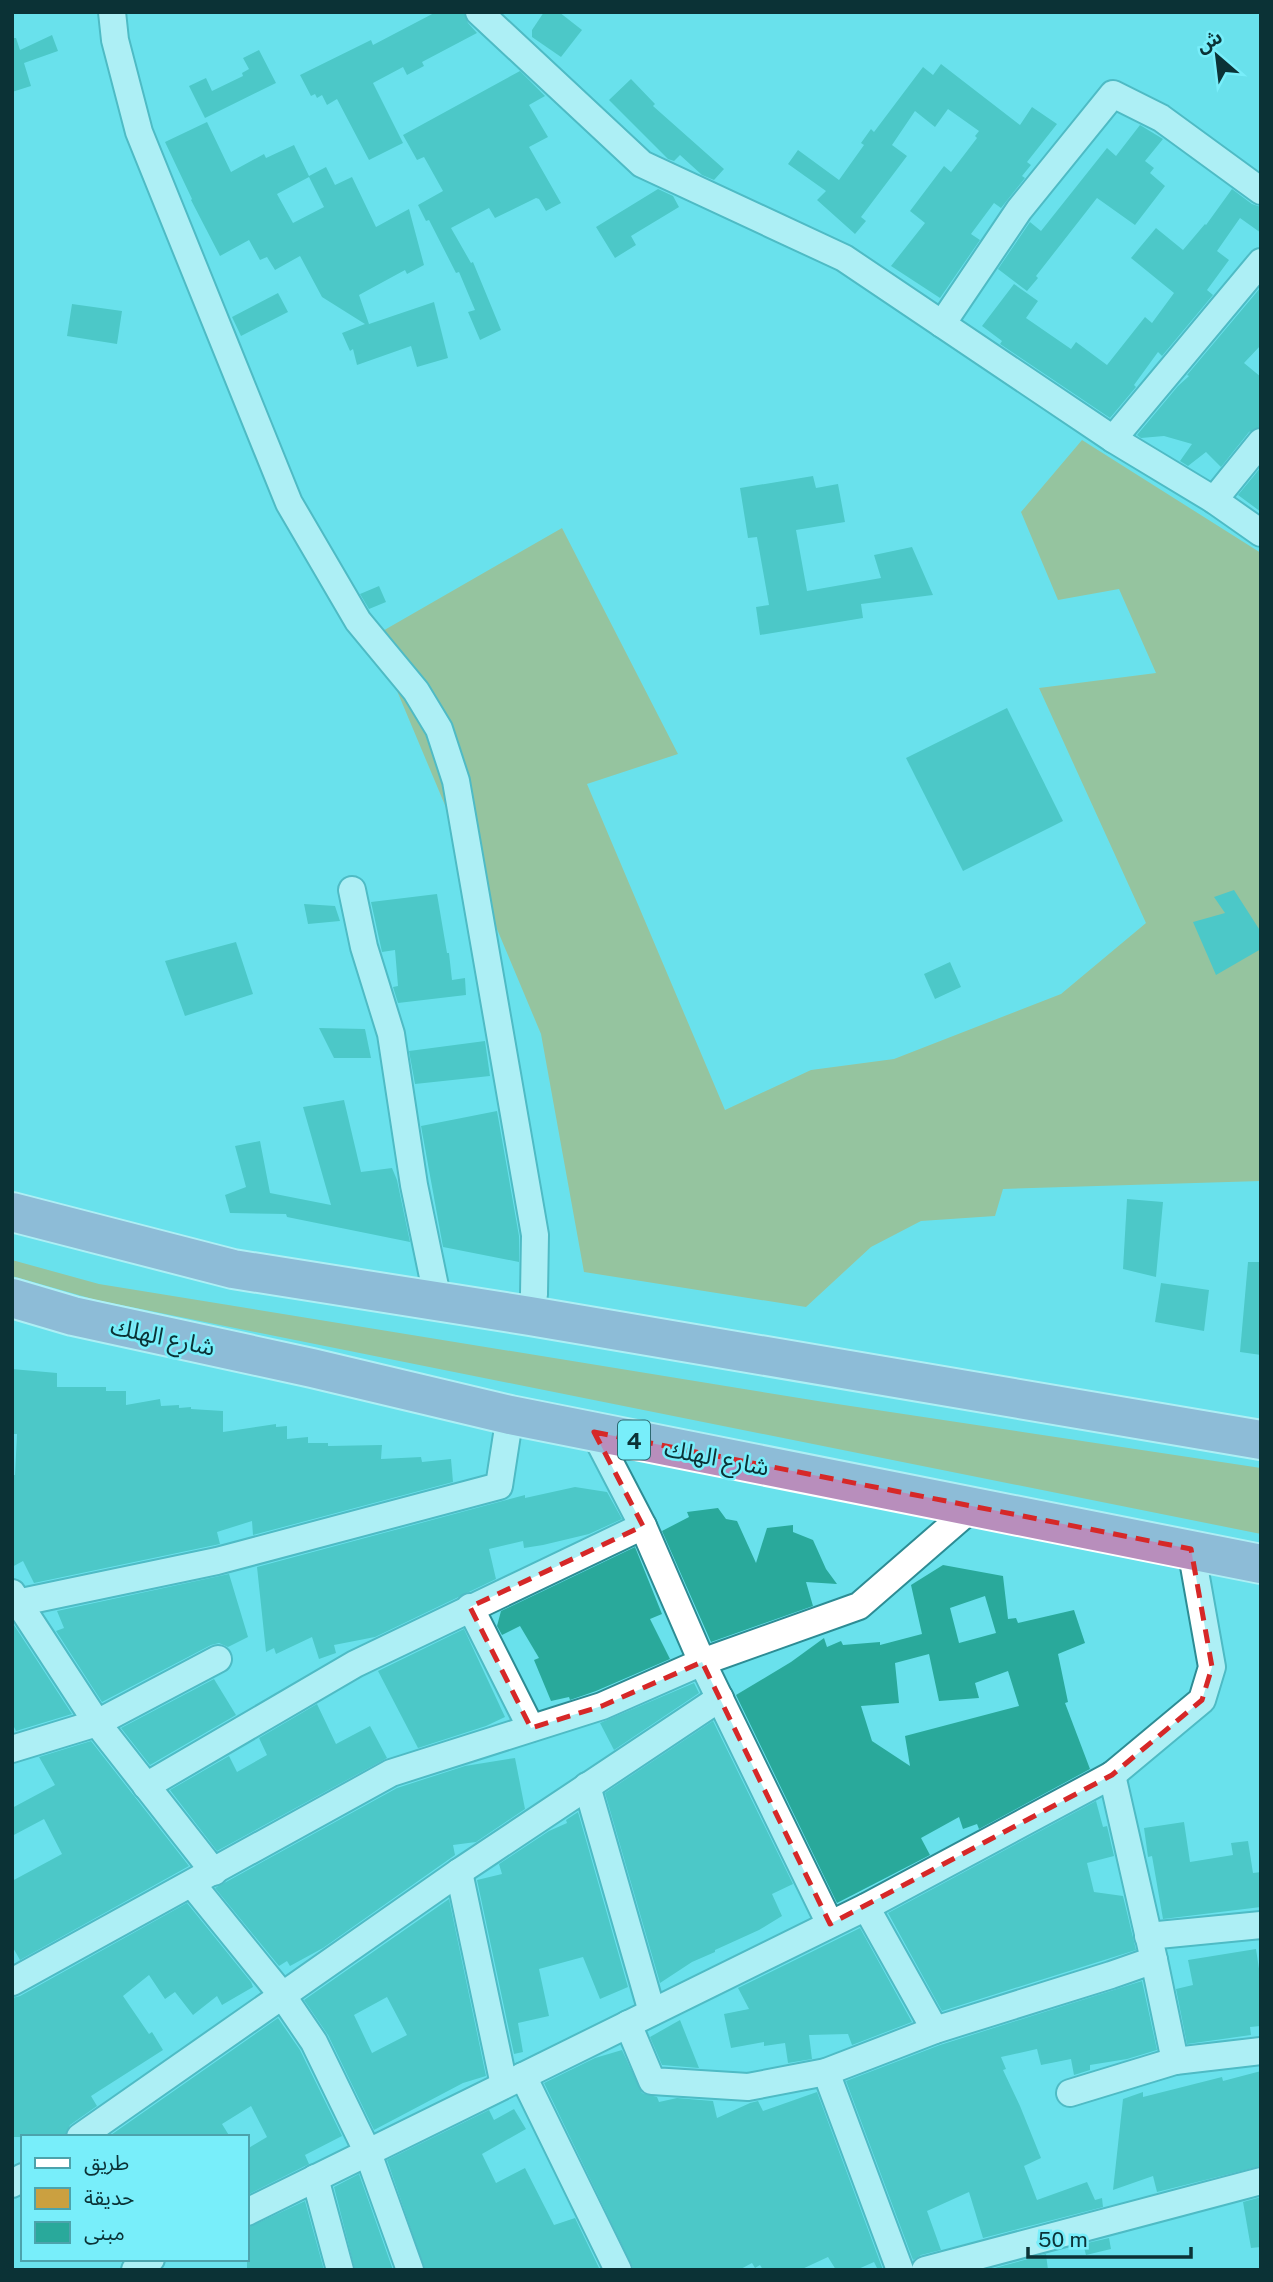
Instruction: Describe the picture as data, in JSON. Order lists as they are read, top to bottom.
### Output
{
  "streets": {
    "highway": ["شارع الهلك", "4"]
  },
  "legend": ["طريق", "حديقة", "مبنى"],
  "scale_bar": "50 m",
  "north": "top left"
}
